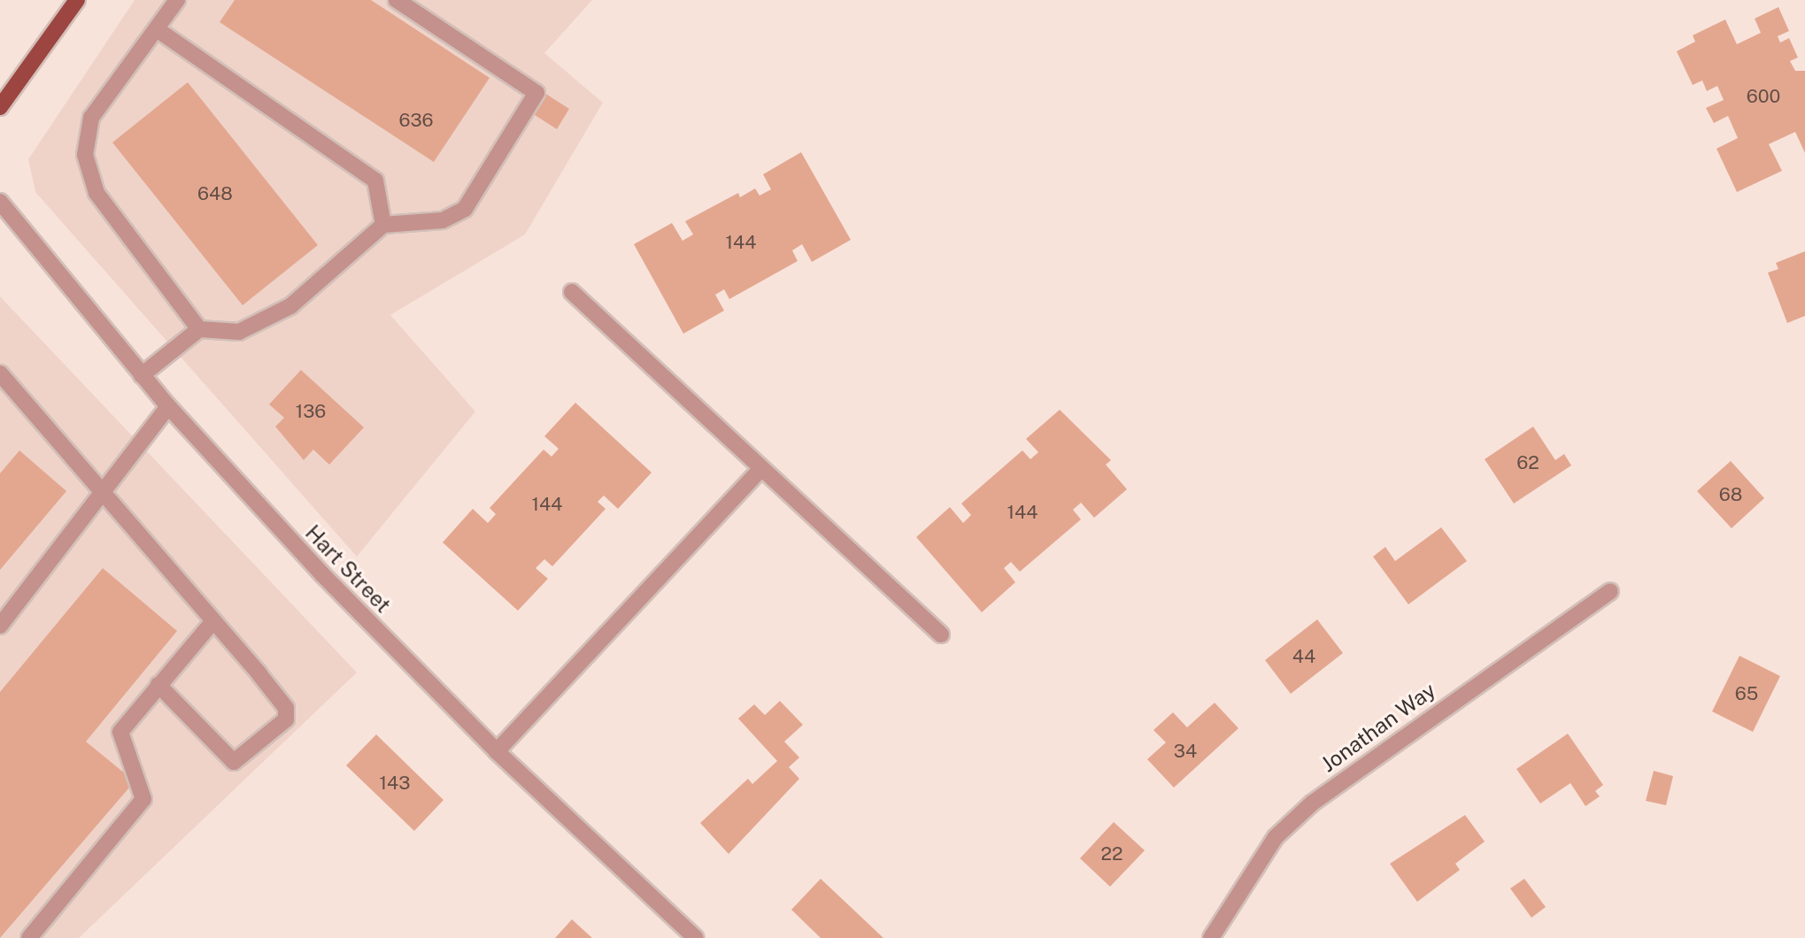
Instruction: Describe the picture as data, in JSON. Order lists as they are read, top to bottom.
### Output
{
  "streets": {
    "street": ["Hart Street", "Jonathan Way"]
  },
  "house_numbers": [
    "600",
    "636",
    "648",
    "144",
    "136",
    "62",
    "68",
    "144",
    "144",
    "44",
    "65",
    "34",
    "143",
    "22"
  ]
}
